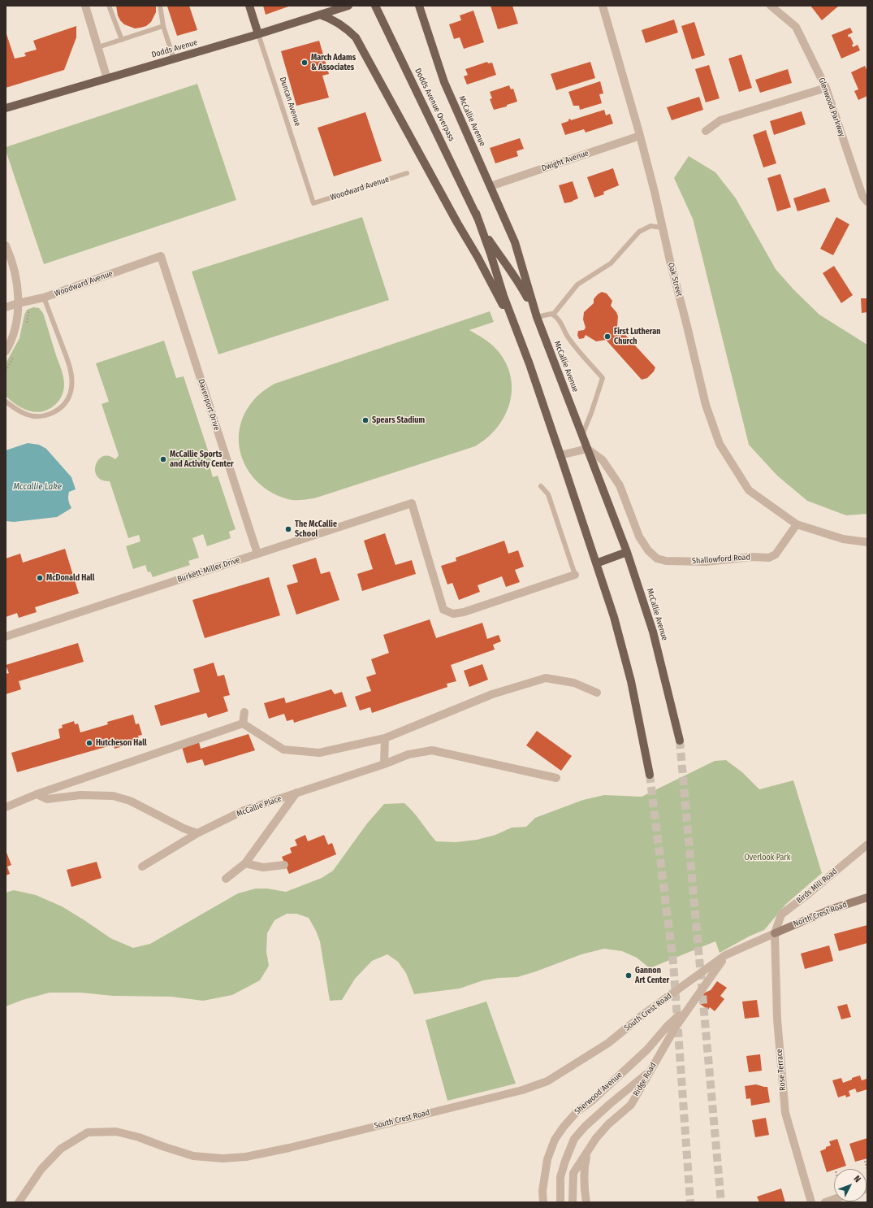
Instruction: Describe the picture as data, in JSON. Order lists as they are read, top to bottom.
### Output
{
  "streets": {
    "main road": [
      "Dodds Avenue",
      "Duncan Avenue",
      "Dodds Avenue Overpass",
      "McCallie Avenue"
    ],
    "street": [
      "Glenwood Parkway",
      "Dwight Avenue",
      "Woodward Avenue",
      "Oak Street",
      "Davenport Drive",
      "Shallowford Road",
      "Burkett-Miller Drive",
      "McCallie Place",
      "Birds Mill Road",
      "North Crest Road",
      "South Crest Road",
      "Rose Terrace",
      "Ridge Road",
      "Sherwood Avenue"
    ]
  },
  "crossings": [
    ["Dodds Avenue", "Duncan Avenue"],
    ["Duncan Avenue", "Woodward Avenue"],
    ["Dodds Avenue Overpass", "McCallie Avenue"],
    ["McCallie Avenue", "Dwight Avenue"],
    ["McCallie Avenue", "Shallowford Road"],
    ["Dwight Avenue", "Oak Street"],
    ["Woodward Avenue", "Davenport Drive"],
    ["Oak Street", "Shallowford Road"],
    ["Davenport Drive", "Burkett-Miller Drive"],
    ["Birds Mill Road", "North Crest Road"],
    ["Birds Mill Road", "South Crest Road"],
    ["Birds Mill Road", "Rose Terrace"],
    ["North Crest Road", "South Crest Road"],
    ["North Crest Road", "Rose Terrace"],
    ["South Crest Road", "Rose Terrace"],
    ["South Crest Road", "Ridge Road"],
    ["Ridge Road", "Sherwood Avenue"]
  ],
  "water": ["Mccallie Lake"],
  "parks": ["Overlook Park"],
  "places": [
    "March Adams & Associates",
    "First Lutheran Church",
    "Spears Stadium",
    "McCallie Sports and Activity Center",
    "The McCallie School",
    "McDonald Hall",
    "Hutcheson Hall",
    "Gannon Art Center"
  ],
  "north": "top right"
}
